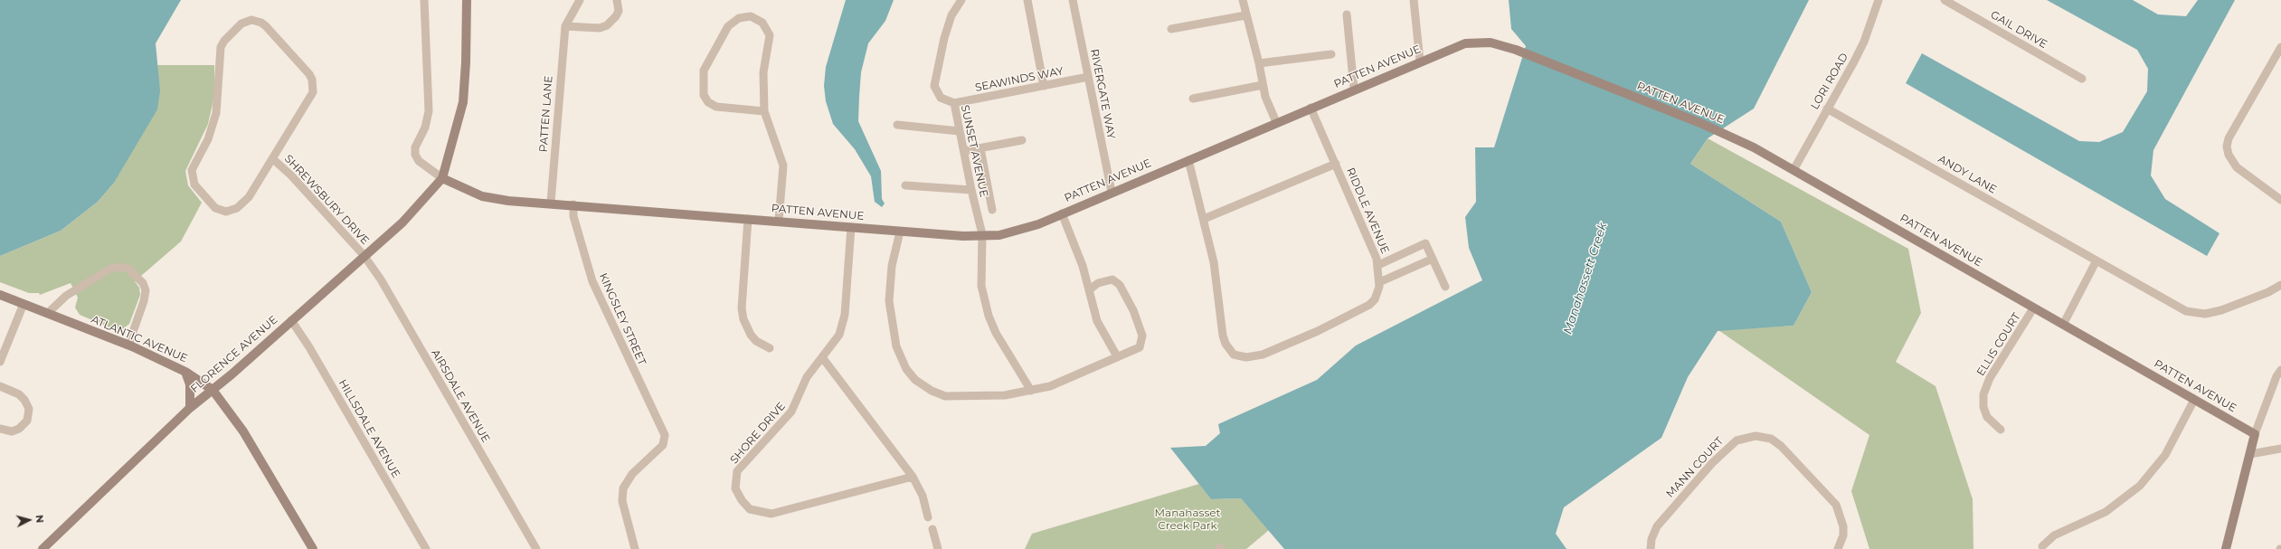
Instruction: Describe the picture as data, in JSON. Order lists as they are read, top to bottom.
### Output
{
  "streets": {
    "street": [
      "GAIL DRIVE",
      "PATTEN AVENUE",
      "SEAWINDS WAY",
      "LORI ROAD",
      "RIVERGATE WAY",
      "PATTEN LANE",
      "SUNSET AVENUE",
      "ANDY LANE",
      "SHREWSBURY DRIVE",
      "RIDDLE AVENUE",
      "KINGSLEY STREET",
      "ATLANTIC AVENUE",
      "ELLIS COURT",
      "FLORENCE AVENUE",
      "AIRSDALE AVENUE",
      "HILLSDALE AVENUE",
      "SHORE DRIVE",
      "MANN COURT"
    ]
  },
  "crossings": [
    ["PATTEN AVENUE", "LORI ROAD"],
    ["PATTEN AVENUE", "RIVERGATE WAY"],
    ["PATTEN AVENUE", "PATTEN LANE"],
    ["PATTEN AVENUE", "SUNSET AVENUE"],
    ["PATTEN AVENUE", "RIDDLE AVENUE"],
    ["PATTEN AVENUE", "KINGSLEY STREET"],
    ["PATTEN AVENUE", "ELLIS COURT"],
    ["PATTEN AVENUE", "FLORENCE AVENUE"],
    ["PATTEN AVENUE", "SHORE DRIVE"],
    ["SEAWINDS WAY", "RIVERGATE WAY"],
    ["SEAWINDS WAY", "SUNSET AVENUE"],
    ["LORI ROAD", "ANDY LANE"],
    ["SHREWSBURY DRIVE", "FLORENCE AVENUE"],
    ["SHREWSBURY DRIVE", "AIRSDALE AVENUE"],
    ["ATLANTIC AVENUE", "FLORENCE AVENUE"],
    ["FLORENCE AVENUE", "AIRSDALE AVENUE"],
    ["FLORENCE AVENUE", "HILLSDALE AVENUE"]
  ],
  "water": ["Manahassett Creek"],
  "parks": ["Manahasset Creek Park"],
  "north": "right"
}
